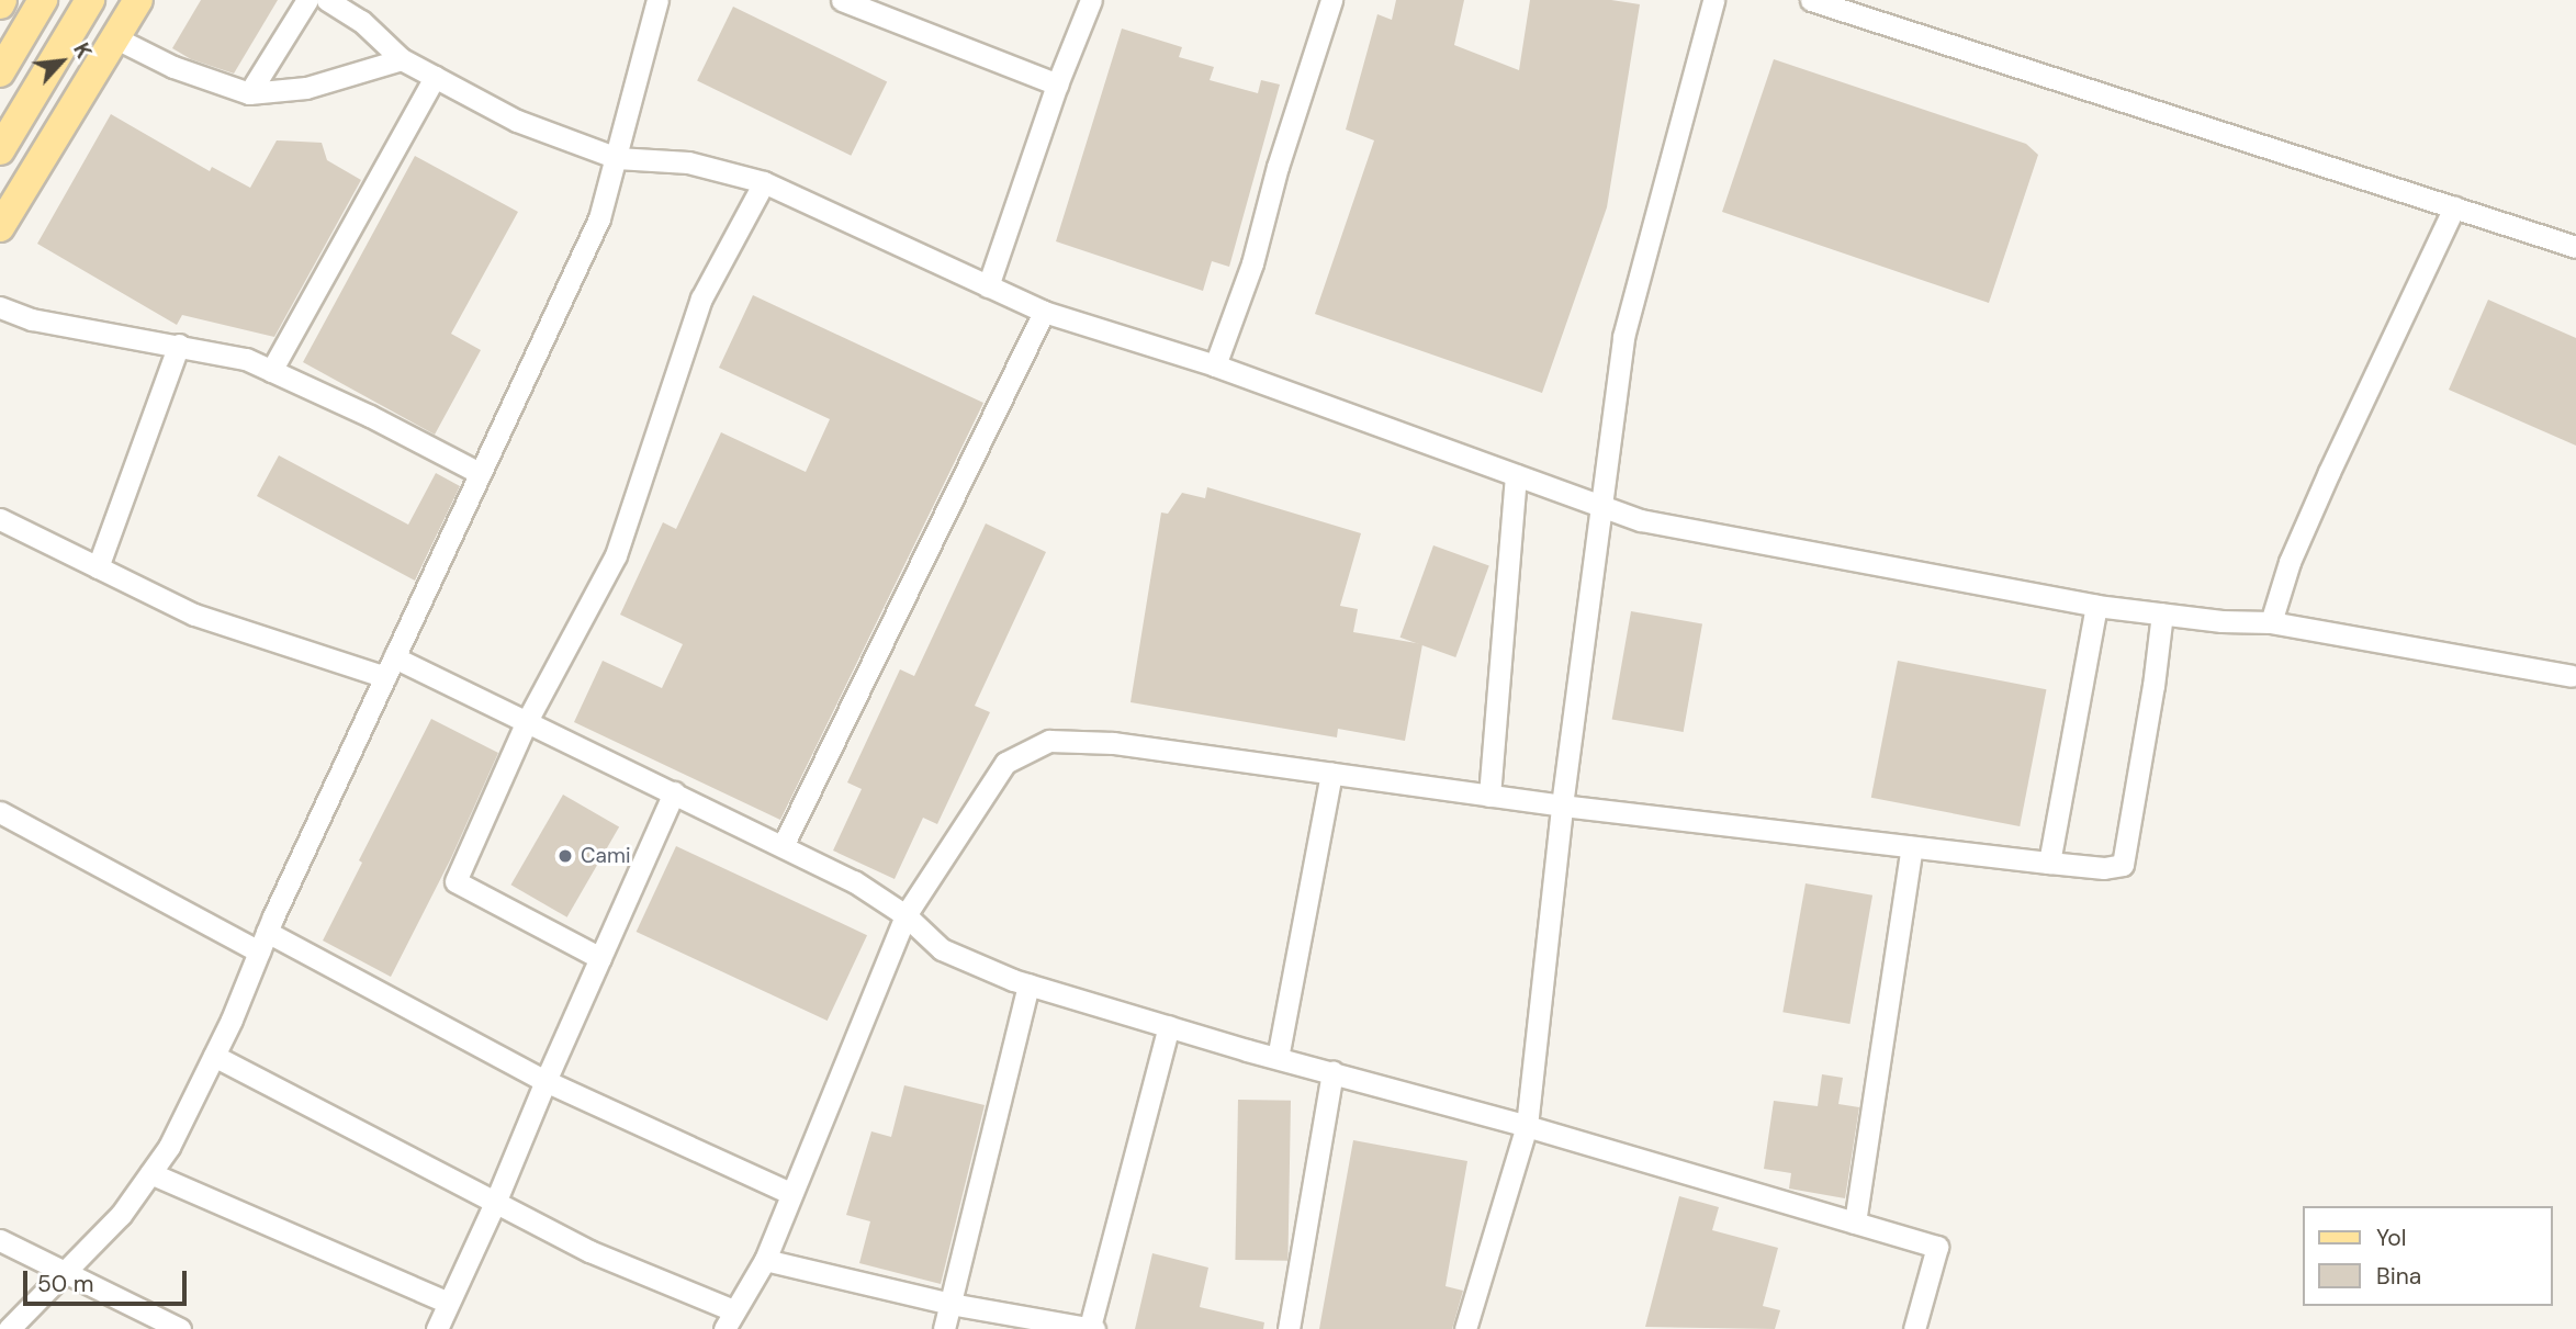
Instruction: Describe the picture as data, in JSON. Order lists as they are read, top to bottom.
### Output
{
  "places": ["Cami"],
  "legend": ["Yol", "Bina"],
  "scale_bar": "50 m",
  "north": "top right"
}
